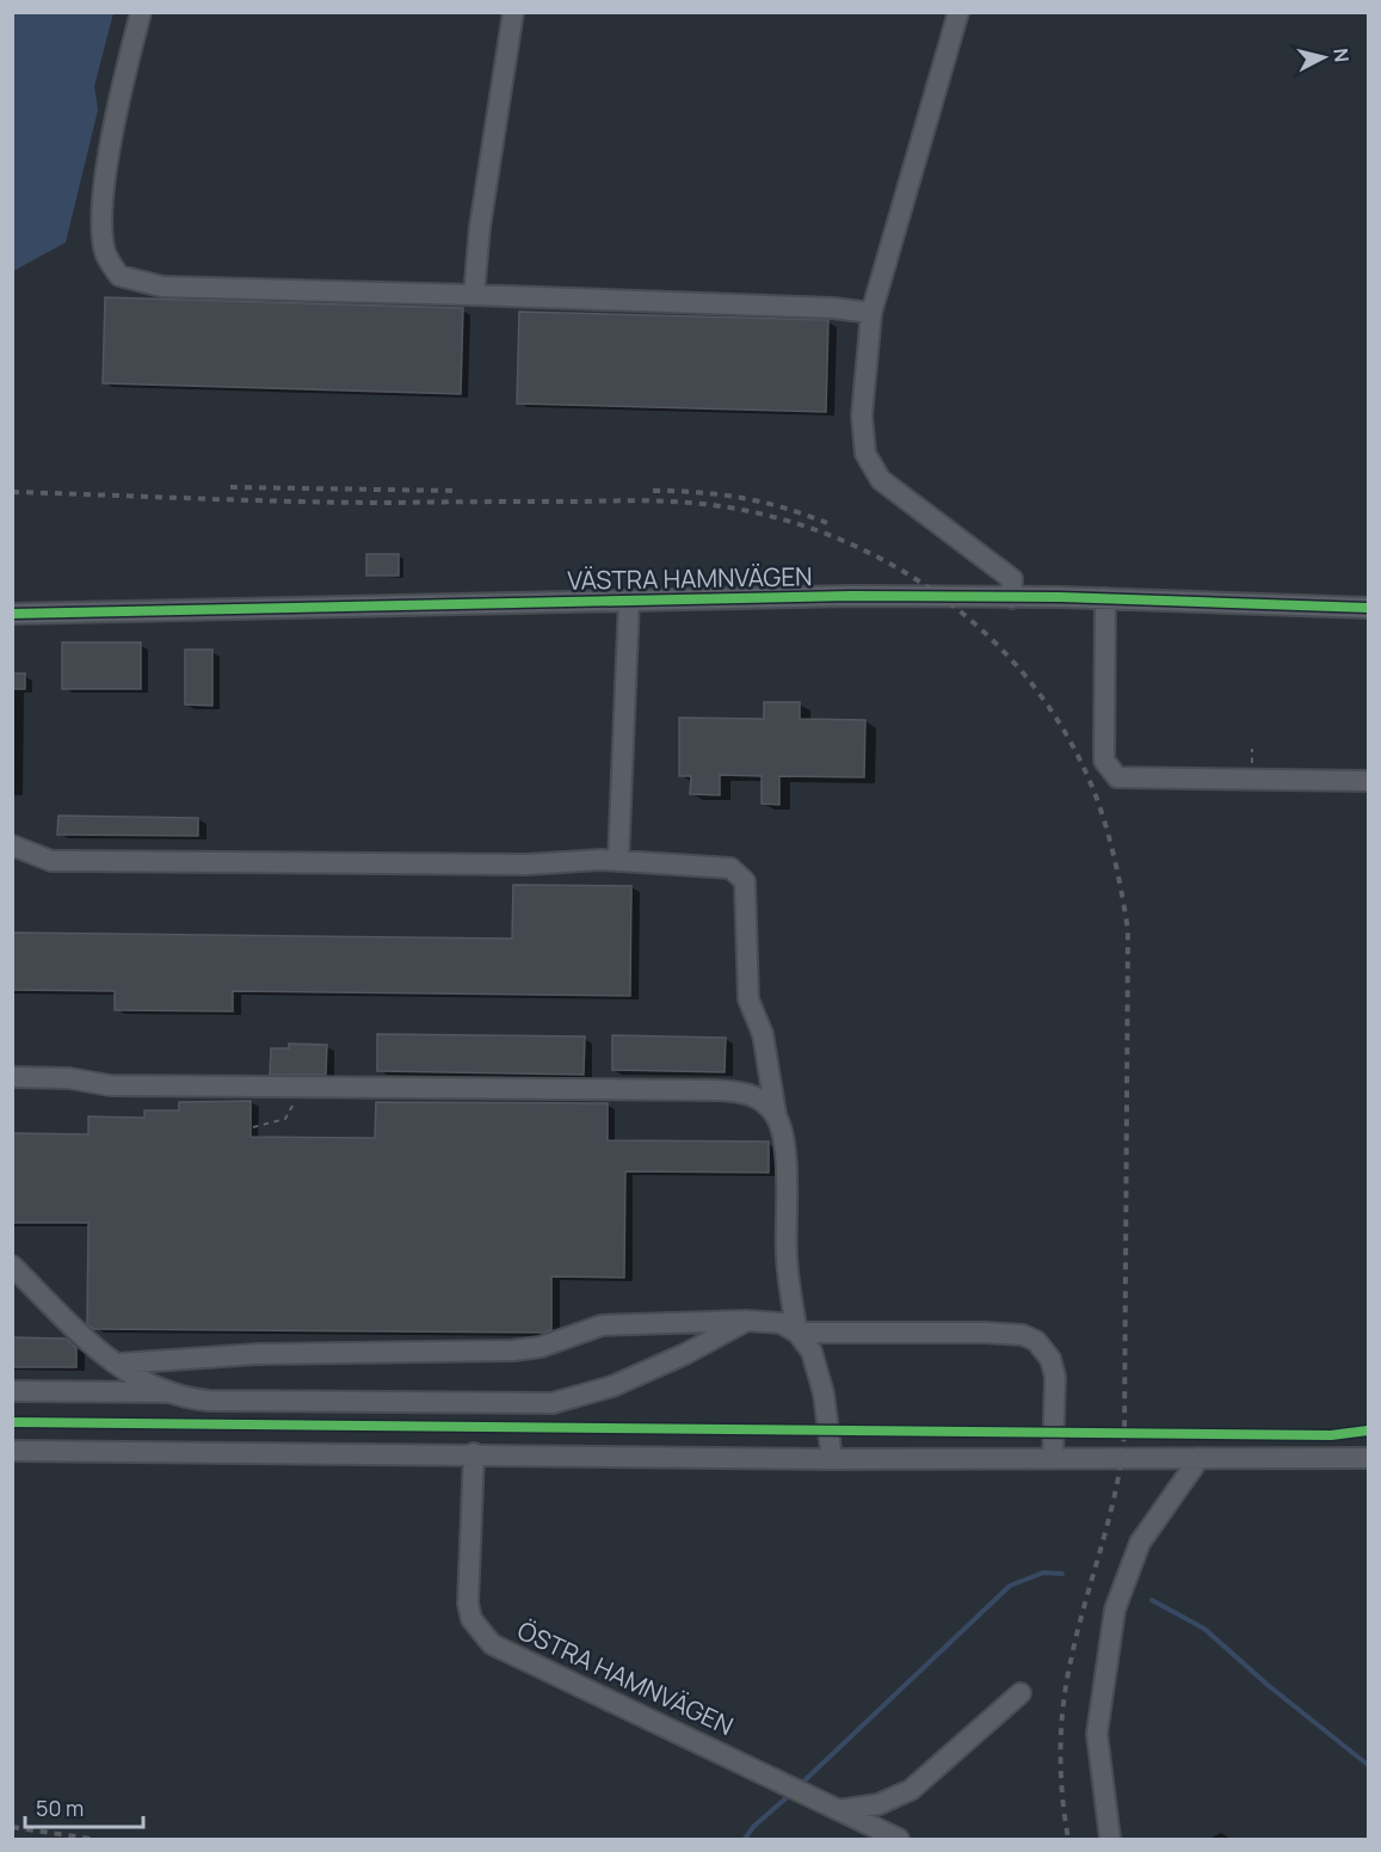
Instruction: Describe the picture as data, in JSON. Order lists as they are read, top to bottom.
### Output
{
  "streets": {
    "street": ["VÄSTRA HAMNVÄGEN", "ÖSTRA HAMNVÄGEN"]
  },
  "scale_bar": "50 m",
  "north": "right"
}
